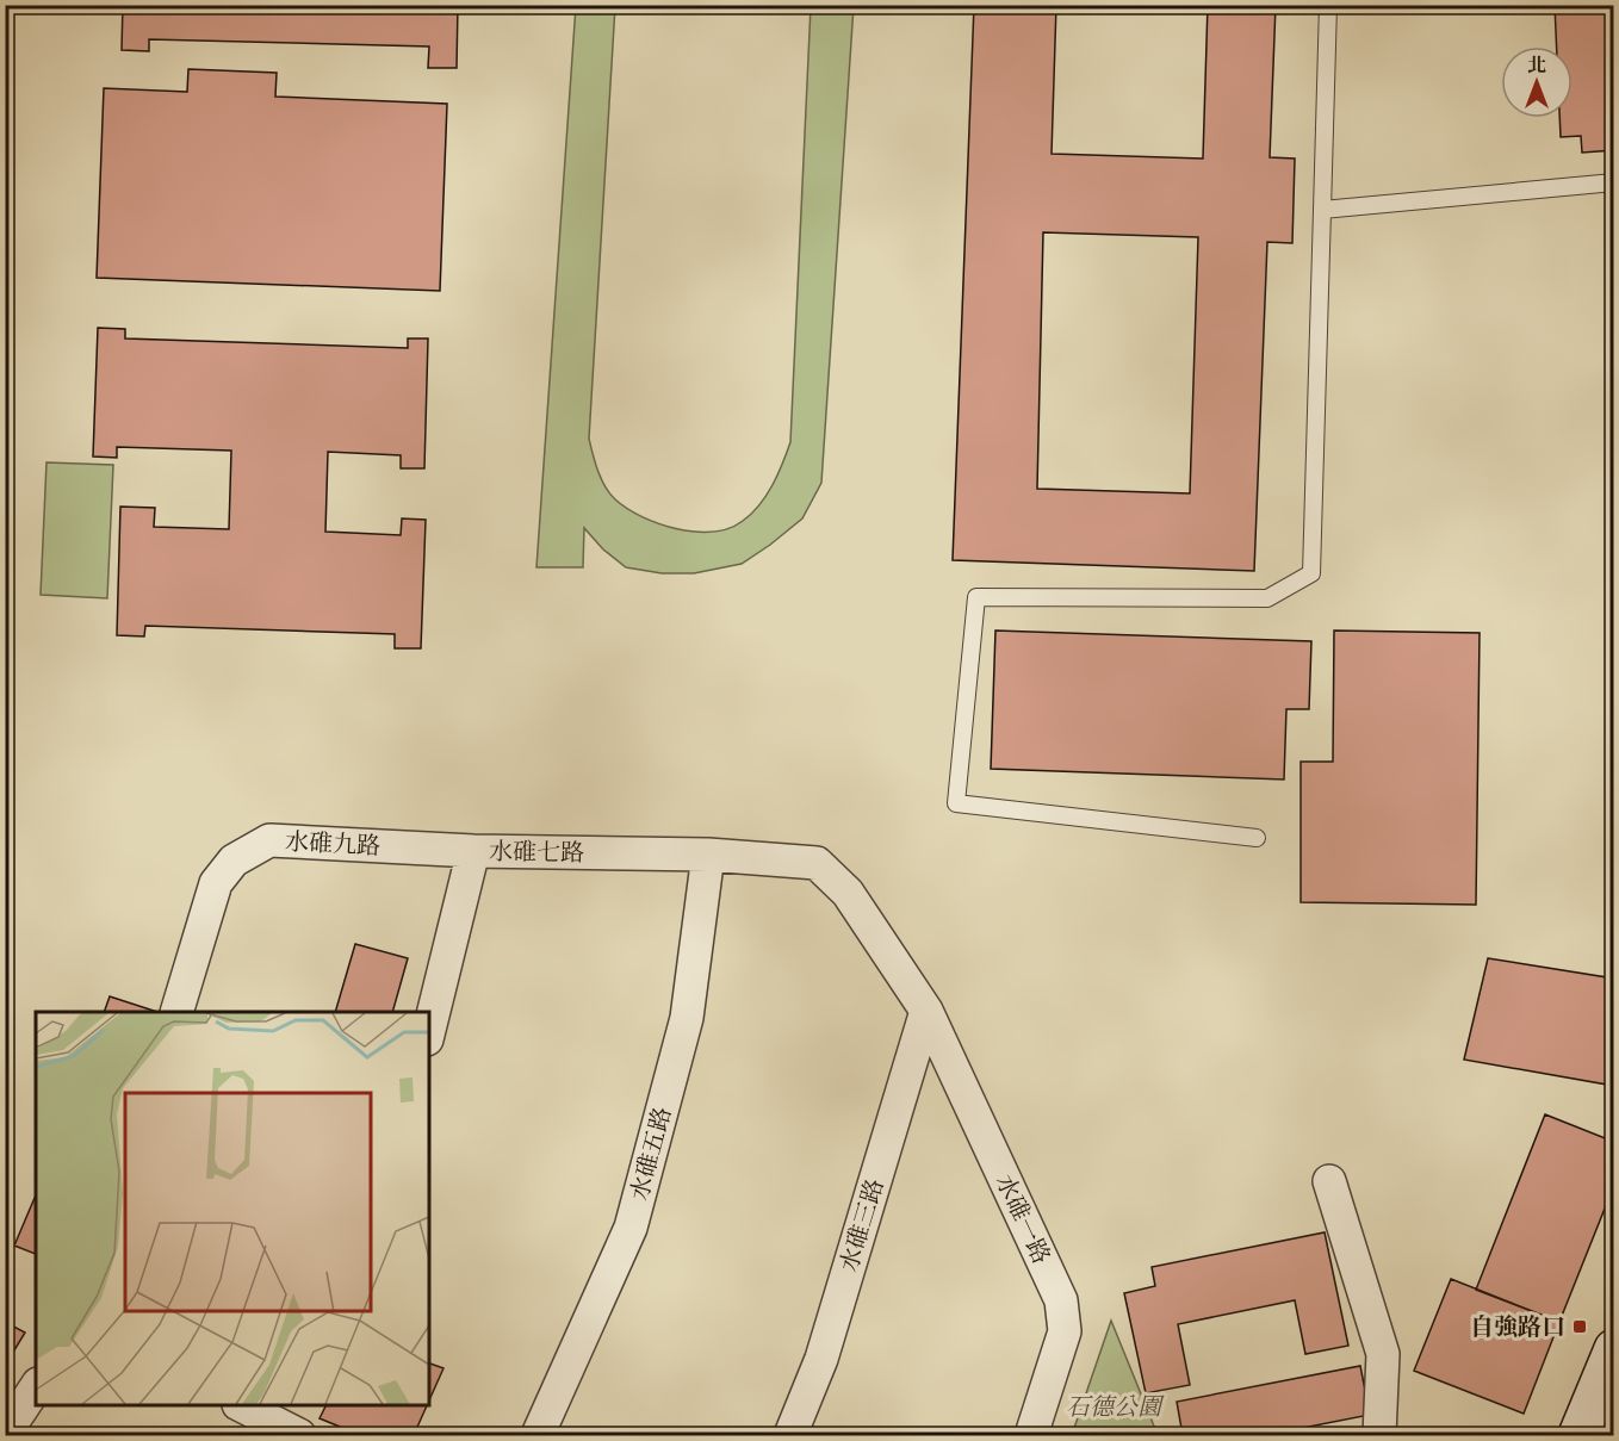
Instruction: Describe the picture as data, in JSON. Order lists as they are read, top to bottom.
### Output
{
  "streets": {
    "street": [
      "水碓九路",
      "水碓七路",
      "水碓五路",
      "水碓一路",
      "水碓三路"
    ]
  },
  "crossings": [
    ["水碓九路", "水碓七路"],
    ["水碓七路", "水碓五路"],
    ["水碓七路", "水碓一路"],
    ["水碓七路", "水碓三路"],
    ["水碓一路", "水碓三路"]
  ],
  "parks": ["石德公園"],
  "places": {
    "transit": ["自強路口"]
  },
  "north": "top"
}
